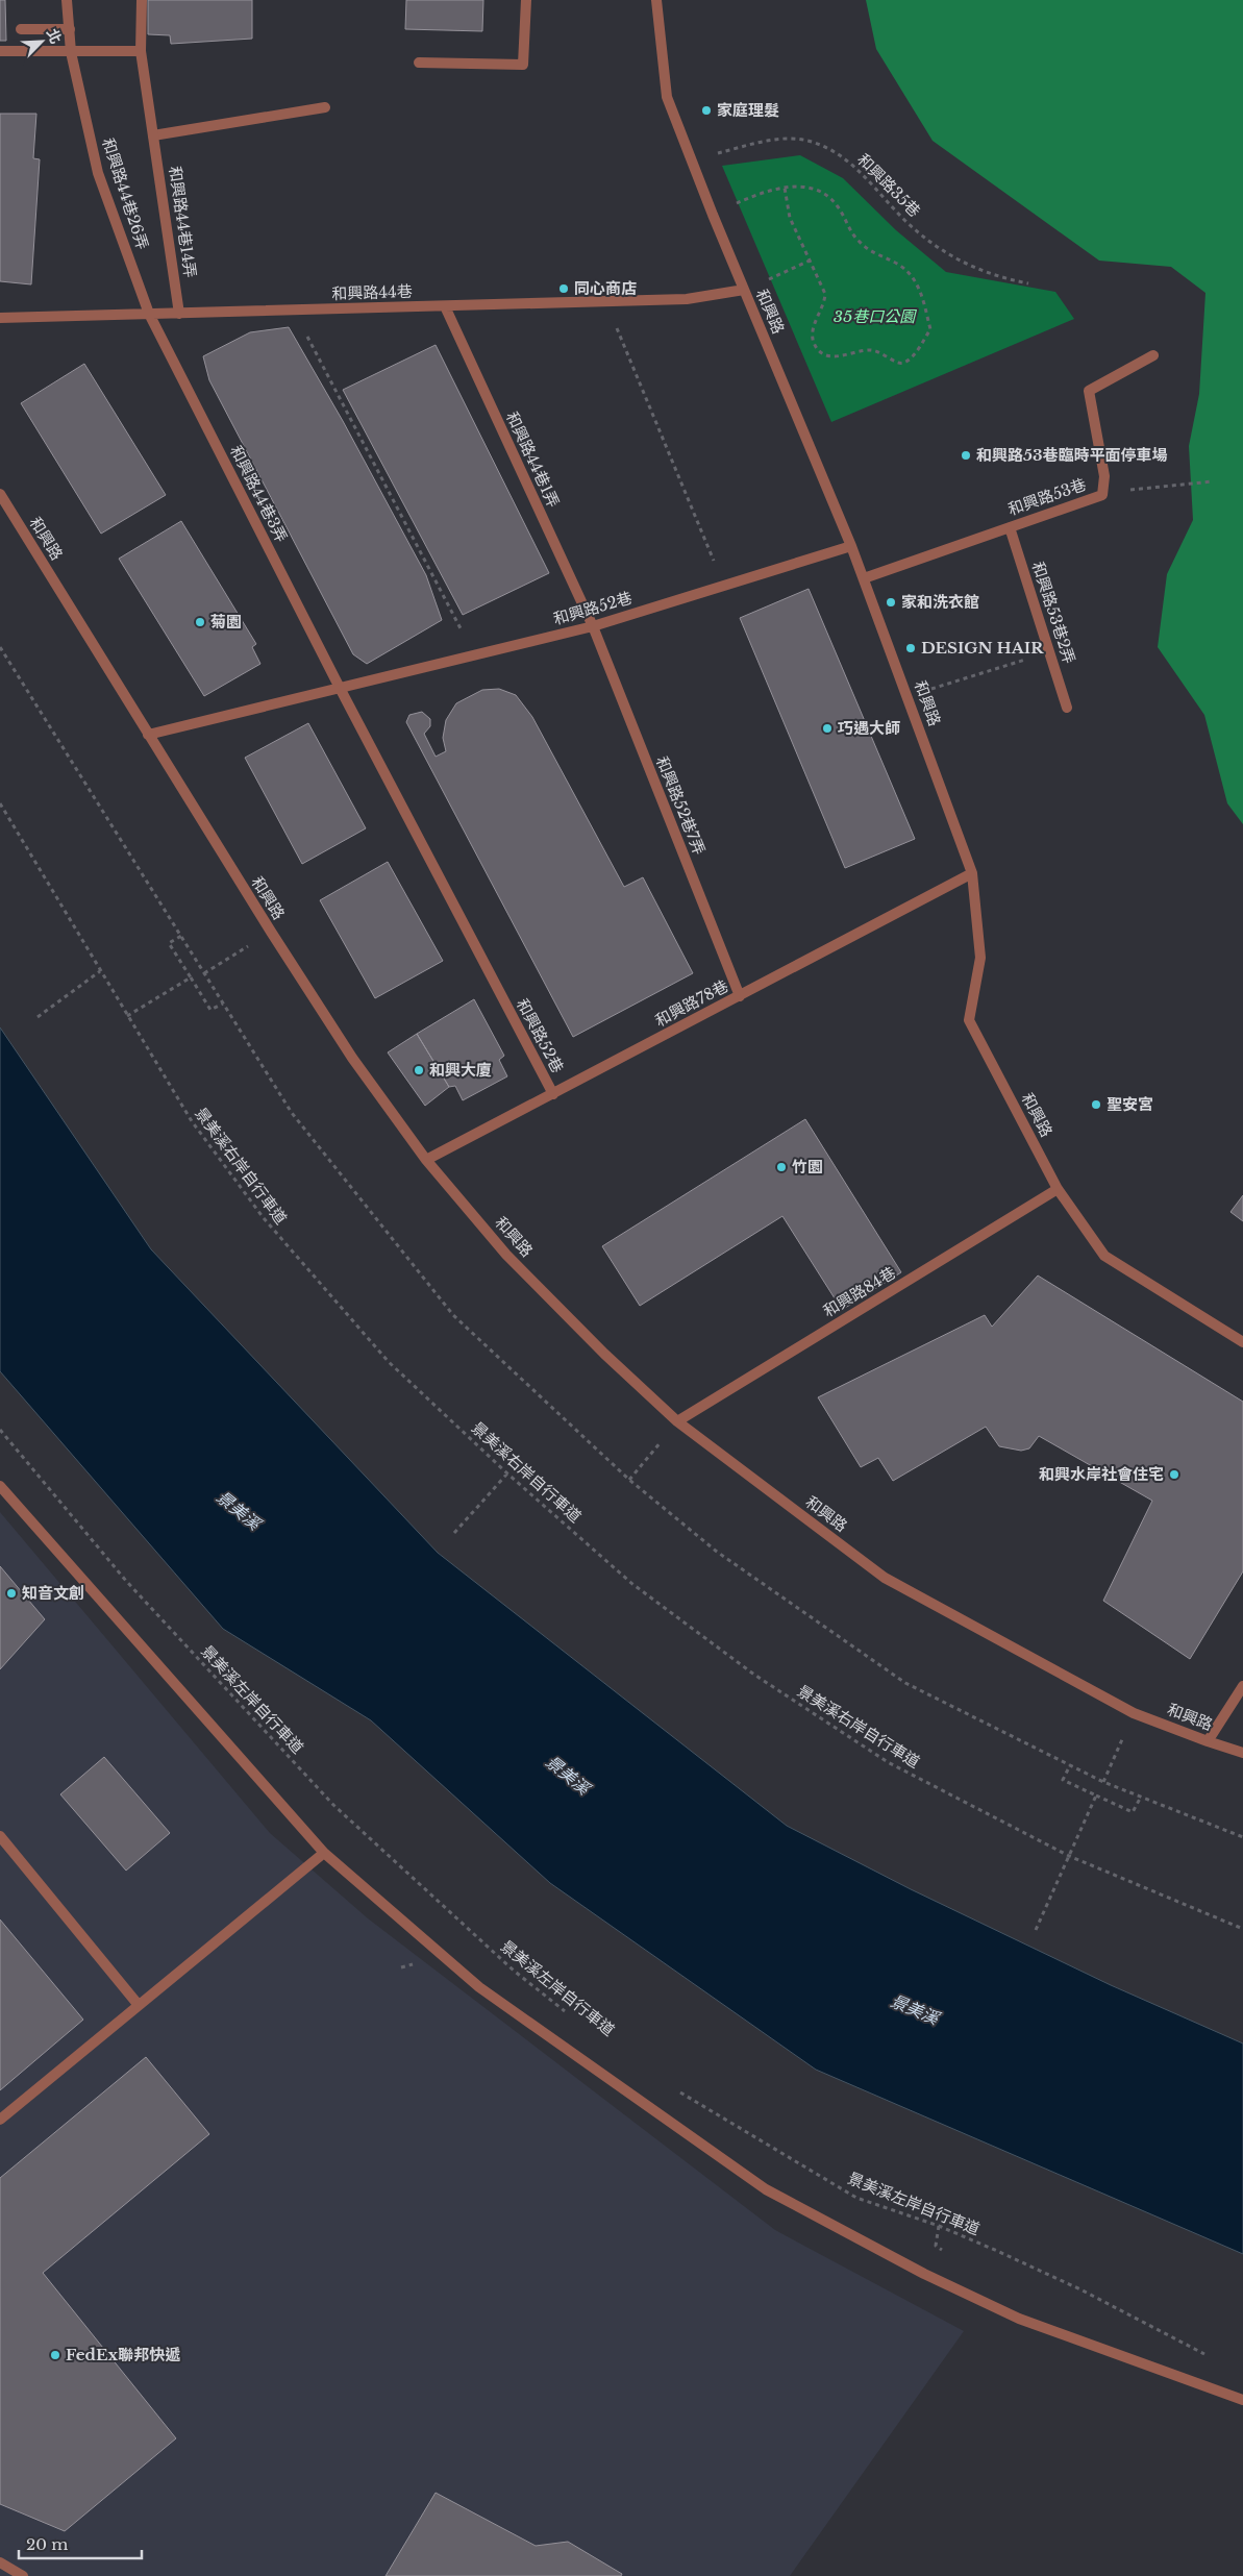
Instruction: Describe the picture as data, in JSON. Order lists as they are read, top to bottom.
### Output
{
  "streets": {
    "street": [
      "和興路44巷26弄",
      "和興路44巷14弄",
      "和興路44巷",
      "和興路",
      "和興路44巷1弄",
      "和興路44巷3弄",
      "和興路53巷",
      "和興路52巷",
      "和興路53巷2弄",
      "和興路52巷7弄",
      "和興路78巷",
      "和興路84巷"
    ],
    "path": ["和興路35巷", "景美溪右岸自行車道", "景美溪左岸自行車道"]
  },
  "crossings": [
    ["和興路35巷", "和興路"],
    ["和興路44巷26弄", "和興路44巷"],
    ["和興路44巷26弄", "和興路44巷3弄"],
    ["和興路44巷14弄", "和興路44巷"],
    ["和興路44巷", "和興路"],
    ["和興路44巷", "和興路44巷1弄"],
    ["和興路44巷", "和興路44巷3弄"],
    ["和興路", "和興路53巷"],
    ["和興路", "和興路52巷"],
    ["和興路", "和興路78巷"],
    ["和興路", "和興路84巷"],
    ["和興路44巷1弄", "和興路52巷"],
    ["和興路44巷1弄", "和興路52巷7弄"],
    ["和興路44巷3弄", "和興路52巷"],
    ["和興路53巷", "和興路53巷2弄"],
    ["和興路52巷", "和興路52巷7弄"],
    ["和興路52巷", "和興路78巷"],
    ["和興路52巷7弄", "和興路78巷"]
  ],
  "water": ["景美溪"],
  "parks": ["35巷口公園"],
  "places": [
    "家庭理髮",
    "同心商店",
    "和興路53巷臨時平面停車場",
    "家和洗衣館",
    "菊園",
    "DESIGN HAIR",
    "巧遇大師",
    "和興大廈",
    "聖安宮",
    "竹園",
    "和興水岸社會住宅",
    "知音文創",
    "FedEx聯邦快遞"
  ],
  "scale_bar": "20 m",
  "north": "top right"
}
